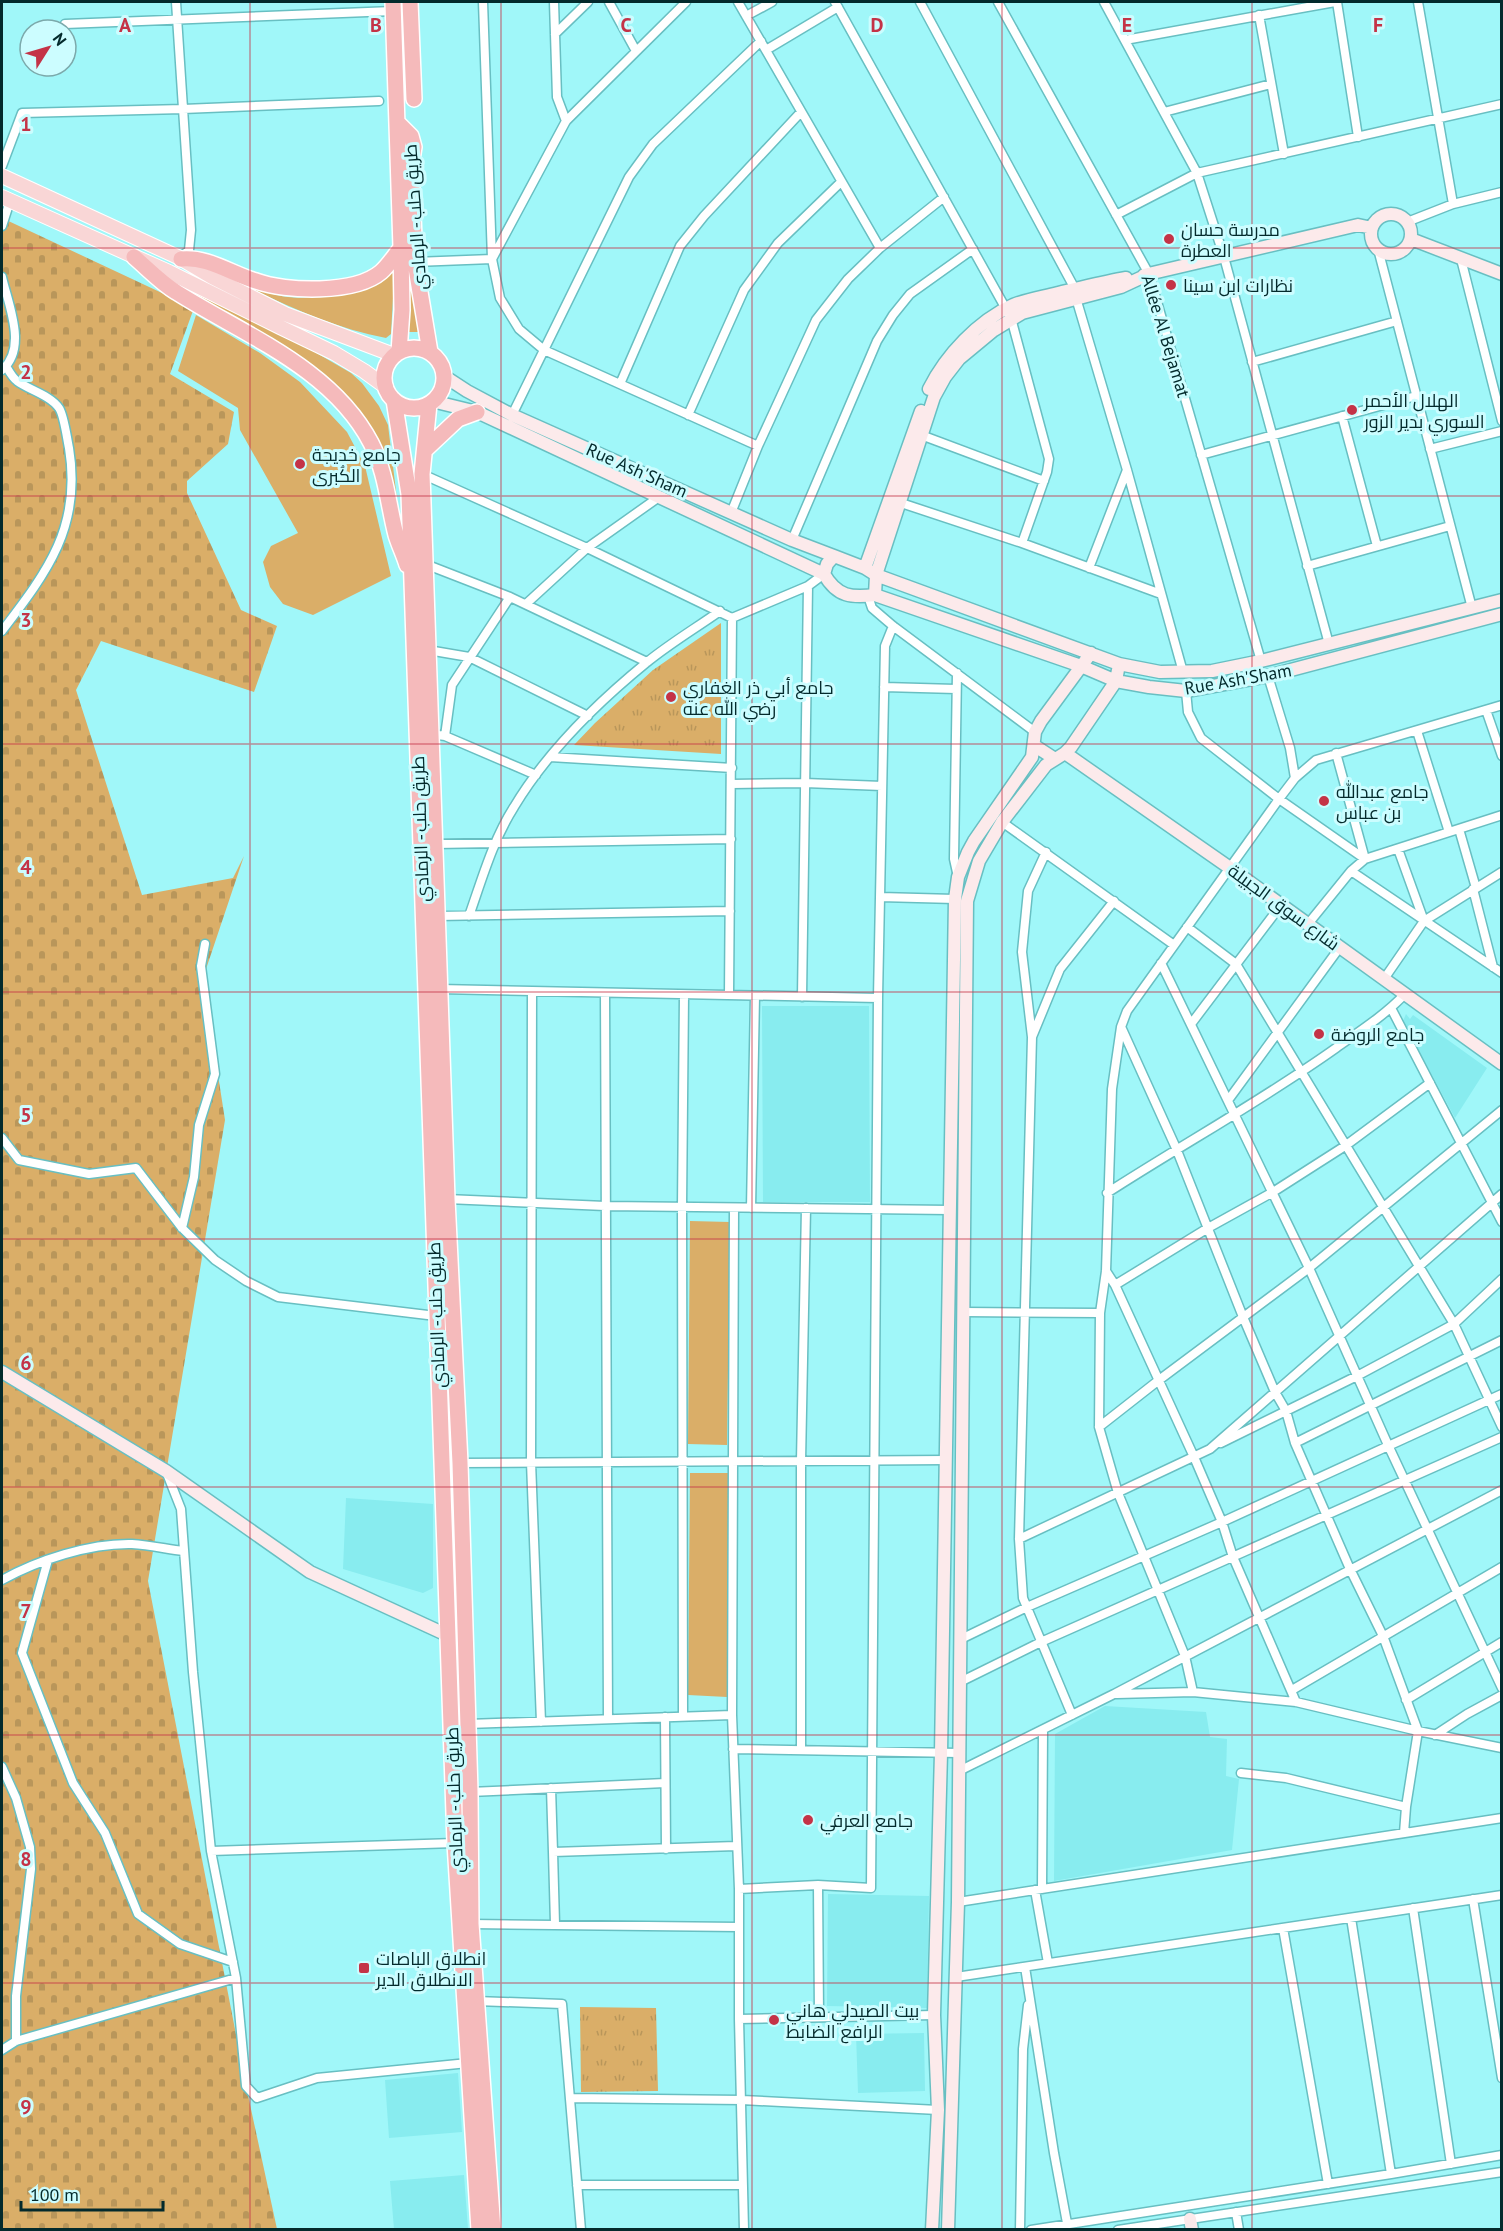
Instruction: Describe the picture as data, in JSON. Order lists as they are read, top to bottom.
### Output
{
  "streets": {
    "highway": ["طريق حلب - الرمادي"],
    "street": ["Allée Al Bejamat", "Rue Ash'Sham", "شارع سوق الجبيلة"]
  },
  "crossings": [
    ["طريق حلب - الرمادي", "Rue Ash'Sham"],
    ["Allée Al Bejamat", "Rue Ash'Sham"]
  ],
  "places": {
    "other": [
      "مدرسة حسان العطرة",
      "نظارات ابن سينا",
      "الهلال الأحمر السوري بدير الزور",
      "جامع خديجة الكُبرى",
      "جامع أبي ذر الغفاري رضي الله عنه",
      "جامع عبدالله بن عباس",
      "جامع الروضة",
      "جامع العرفي",
      "بيت الصيدلي هاني الرافع الضابط"
    ],
    "transit": ["انطلاق الباصات الانطلاق الدير"]
  },
  "scale_bar": "100 m",
  "north": "top right",
  "grid": {
    "columns": [
      "A",
      "B",
      "C",
      "D",
      "E",
      "F"
    ],
    "rows": [
      "1",
      "2",
      "3",
      "4",
      "5",
      "6",
      "7",
      "8",
      "9"
    ]
  }
}
